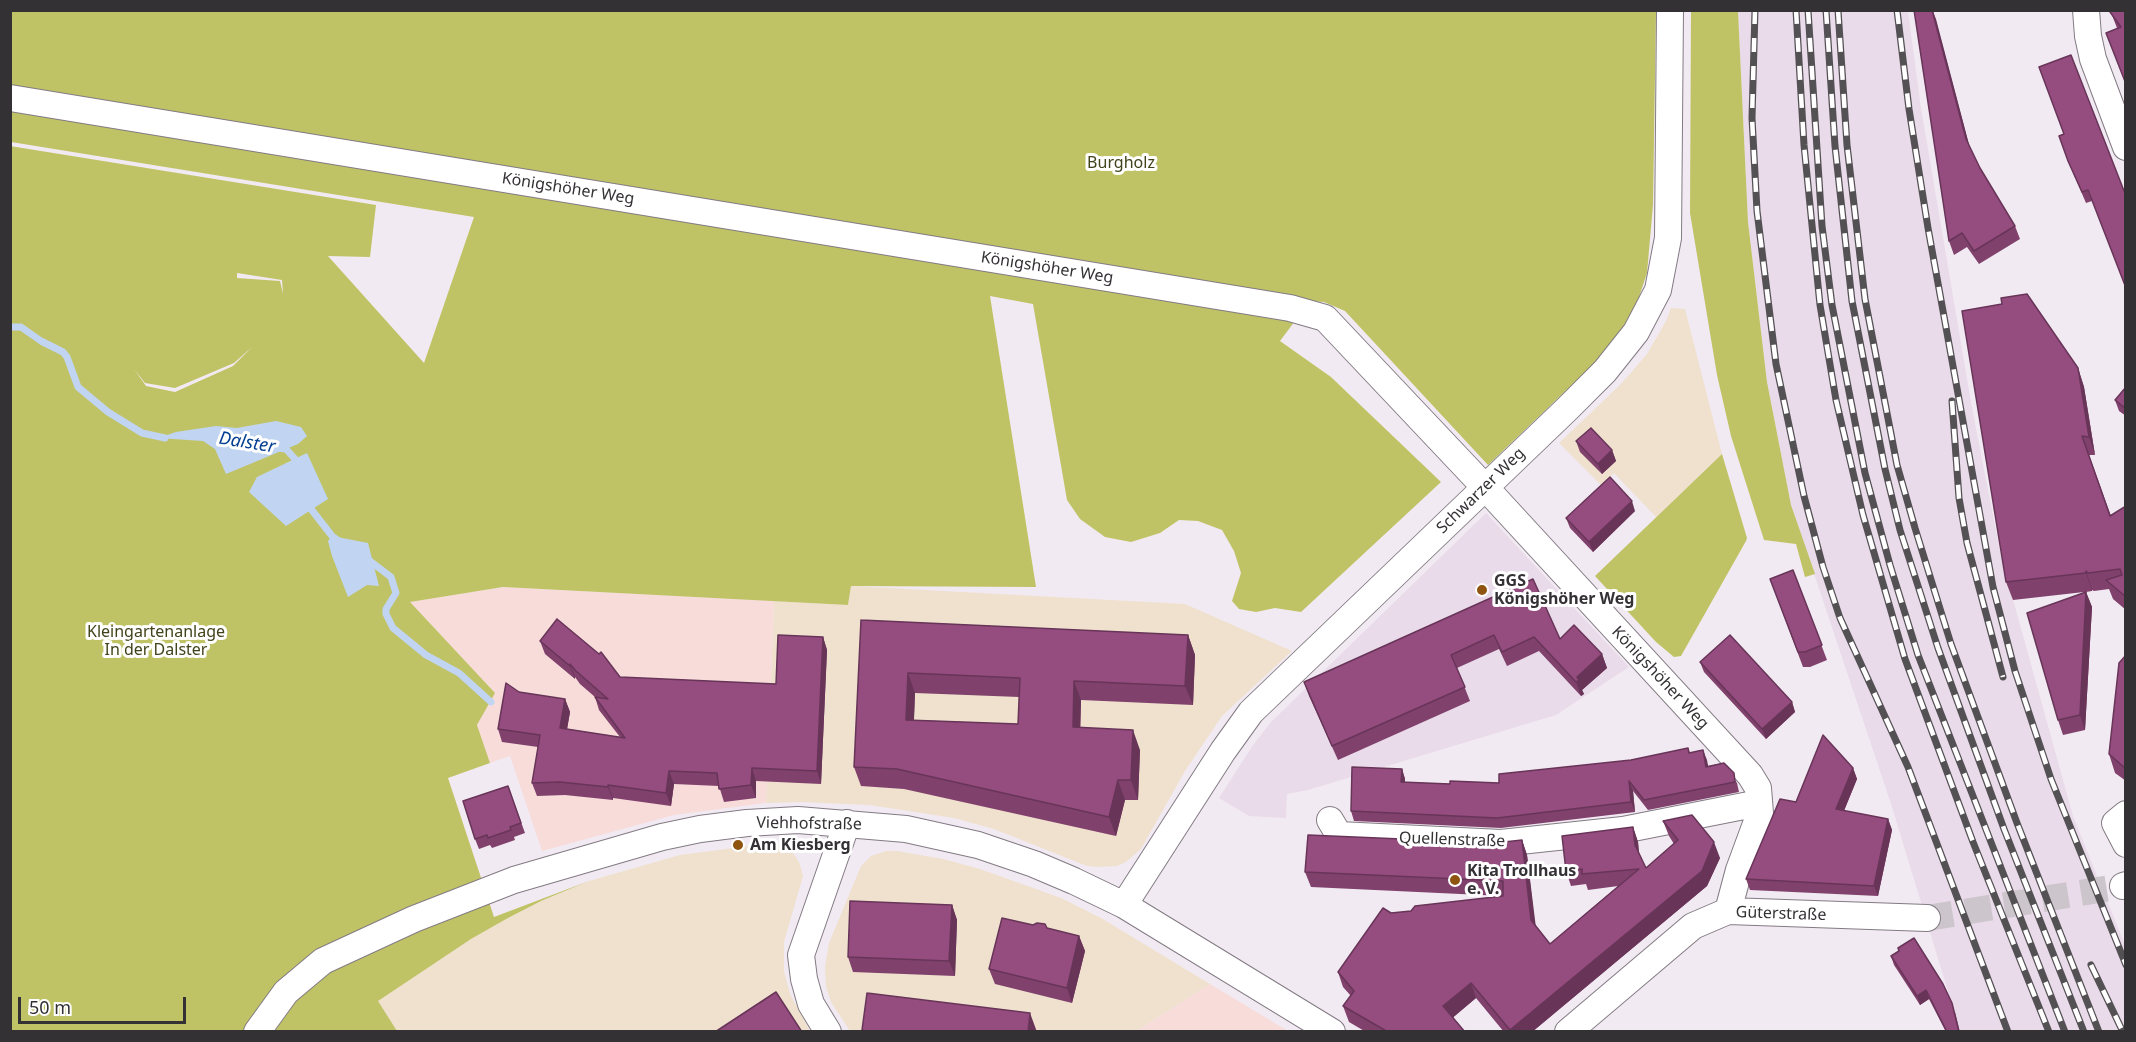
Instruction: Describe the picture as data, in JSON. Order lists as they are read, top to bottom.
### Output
{
  "streets": {
    "street": [
      "Königshöher Weg",
      "Schwarzer Weg",
      "Viehhofstraße",
      "Quellenstraße",
      "Güterstraße"
    ]
  },
  "crossings": [
    ["Königshöher Weg", "Schwarzer Weg"],
    ["Königshöher Weg", "Quellenstraße"],
    ["Schwarzer Weg", "Viehhofstraße"]
  ],
  "water": ["Dalster"],
  "parks": ["Burgholz", "Kleingartenanlage In der Dalster"],
  "places": ["GGS Königshöher Weg", "Am Kiesberg", "Kita Trollhaus e. V."],
  "scale_bar": "50 m"
}
